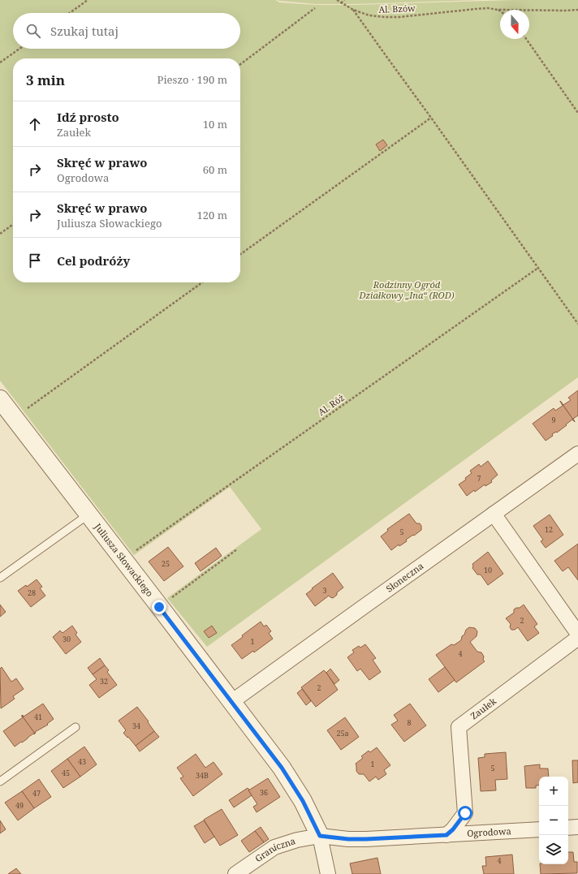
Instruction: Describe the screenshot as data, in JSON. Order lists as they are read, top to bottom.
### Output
{
  "streets": {
    "street": [
      "Juliusza Słowackiego",
      "Słoneczna",
      "Zaułek",
      "Ogrodowa",
      "Graniczna"
    ],
    "path": ["Al. Bzów", "Al. Róż"]
  },
  "crossings": [
    ["Juliusza Słowackiego", "Słoneczna"],
    ["Juliusza Słowackiego", "Ogrodowa"],
    ["Juliusza Słowackiego", "Graniczna"],
    ["Ogrodowa", "Graniczna"]
  ],
  "parks": ["Rodzinny Ogród Działkowy „Ina“ (ROD)"],
  "house_numbers": [
    "9",
    "7",
    "12",
    "5",
    "25",
    "10",
    "3",
    "28",
    "2",
    "30",
    "1",
    "4",
    "32",
    "2",
    "41",
    "8",
    "34",
    "25a",
    "43",
    "1",
    "5",
    "45",
    "34B",
    "36",
    "47",
    "49",
    "4"
  ],
  "north": "bottom",
  "page": {
    "search": "Szukaj tutaj",
    "heading": ["3 min", "Pieszo · 190 m"],
    "list": [
      ["Idź prosto", "Zaułek", "10 m"],
      ["Skręć w prawo", "Ogrodowa", "60 m"],
      ["Skręć w prawo", "Juliusza Słowackiego", "120 m"],
      "Cel podróży"
    ],
    "map_buttons": ["+", "−"]
  }
}
